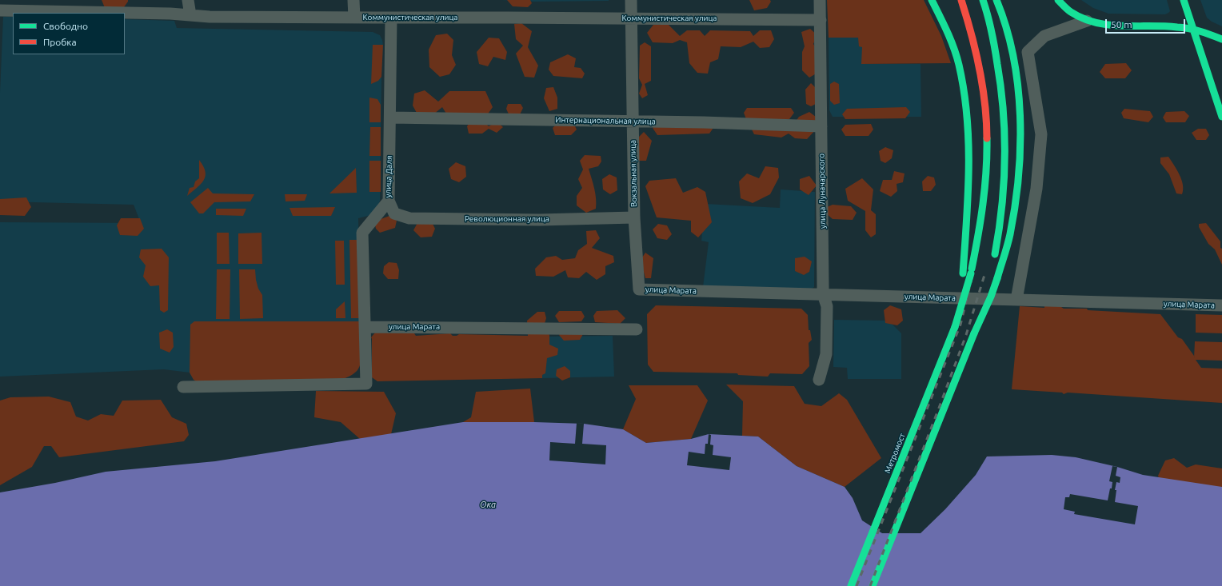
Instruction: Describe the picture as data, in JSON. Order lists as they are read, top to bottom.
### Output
{
  "streets": {
    "main road": ["Метромост"],
    "street": [
      "Коммунистическая улица",
      "Интернациональная улица",
      "Вокзальная улица",
      "улица Даля",
      "улица Луначарского",
      "Революционная улица",
      "улица Марата"
    ]
  },
  "crossings": [
    ["Коммунистическая улица", "Вокзальная улица"],
    ["Коммунистическая улица", "улица Даля"],
    ["Коммунистическая улица", "улица Луначарского"],
    ["Интернациональная улица", "Вокзальная улица"],
    ["Интернациональная улица", "улица Даля"],
    ["Интернациональная улица", "улица Луначарского"],
    ["Вокзальная улица", "Революционная улица"],
    ["Вокзальная улица", "улица Марата"],
    ["улица Даля", "Революционная улица"],
    ["улица Даля", "улица Марата"],
    ["улица Луначарского", "улица Марата"]
  ],
  "water": ["Ока"],
  "legend": ["Свободно", "Пробка"],
  "scale_bar": "50 m"
}
